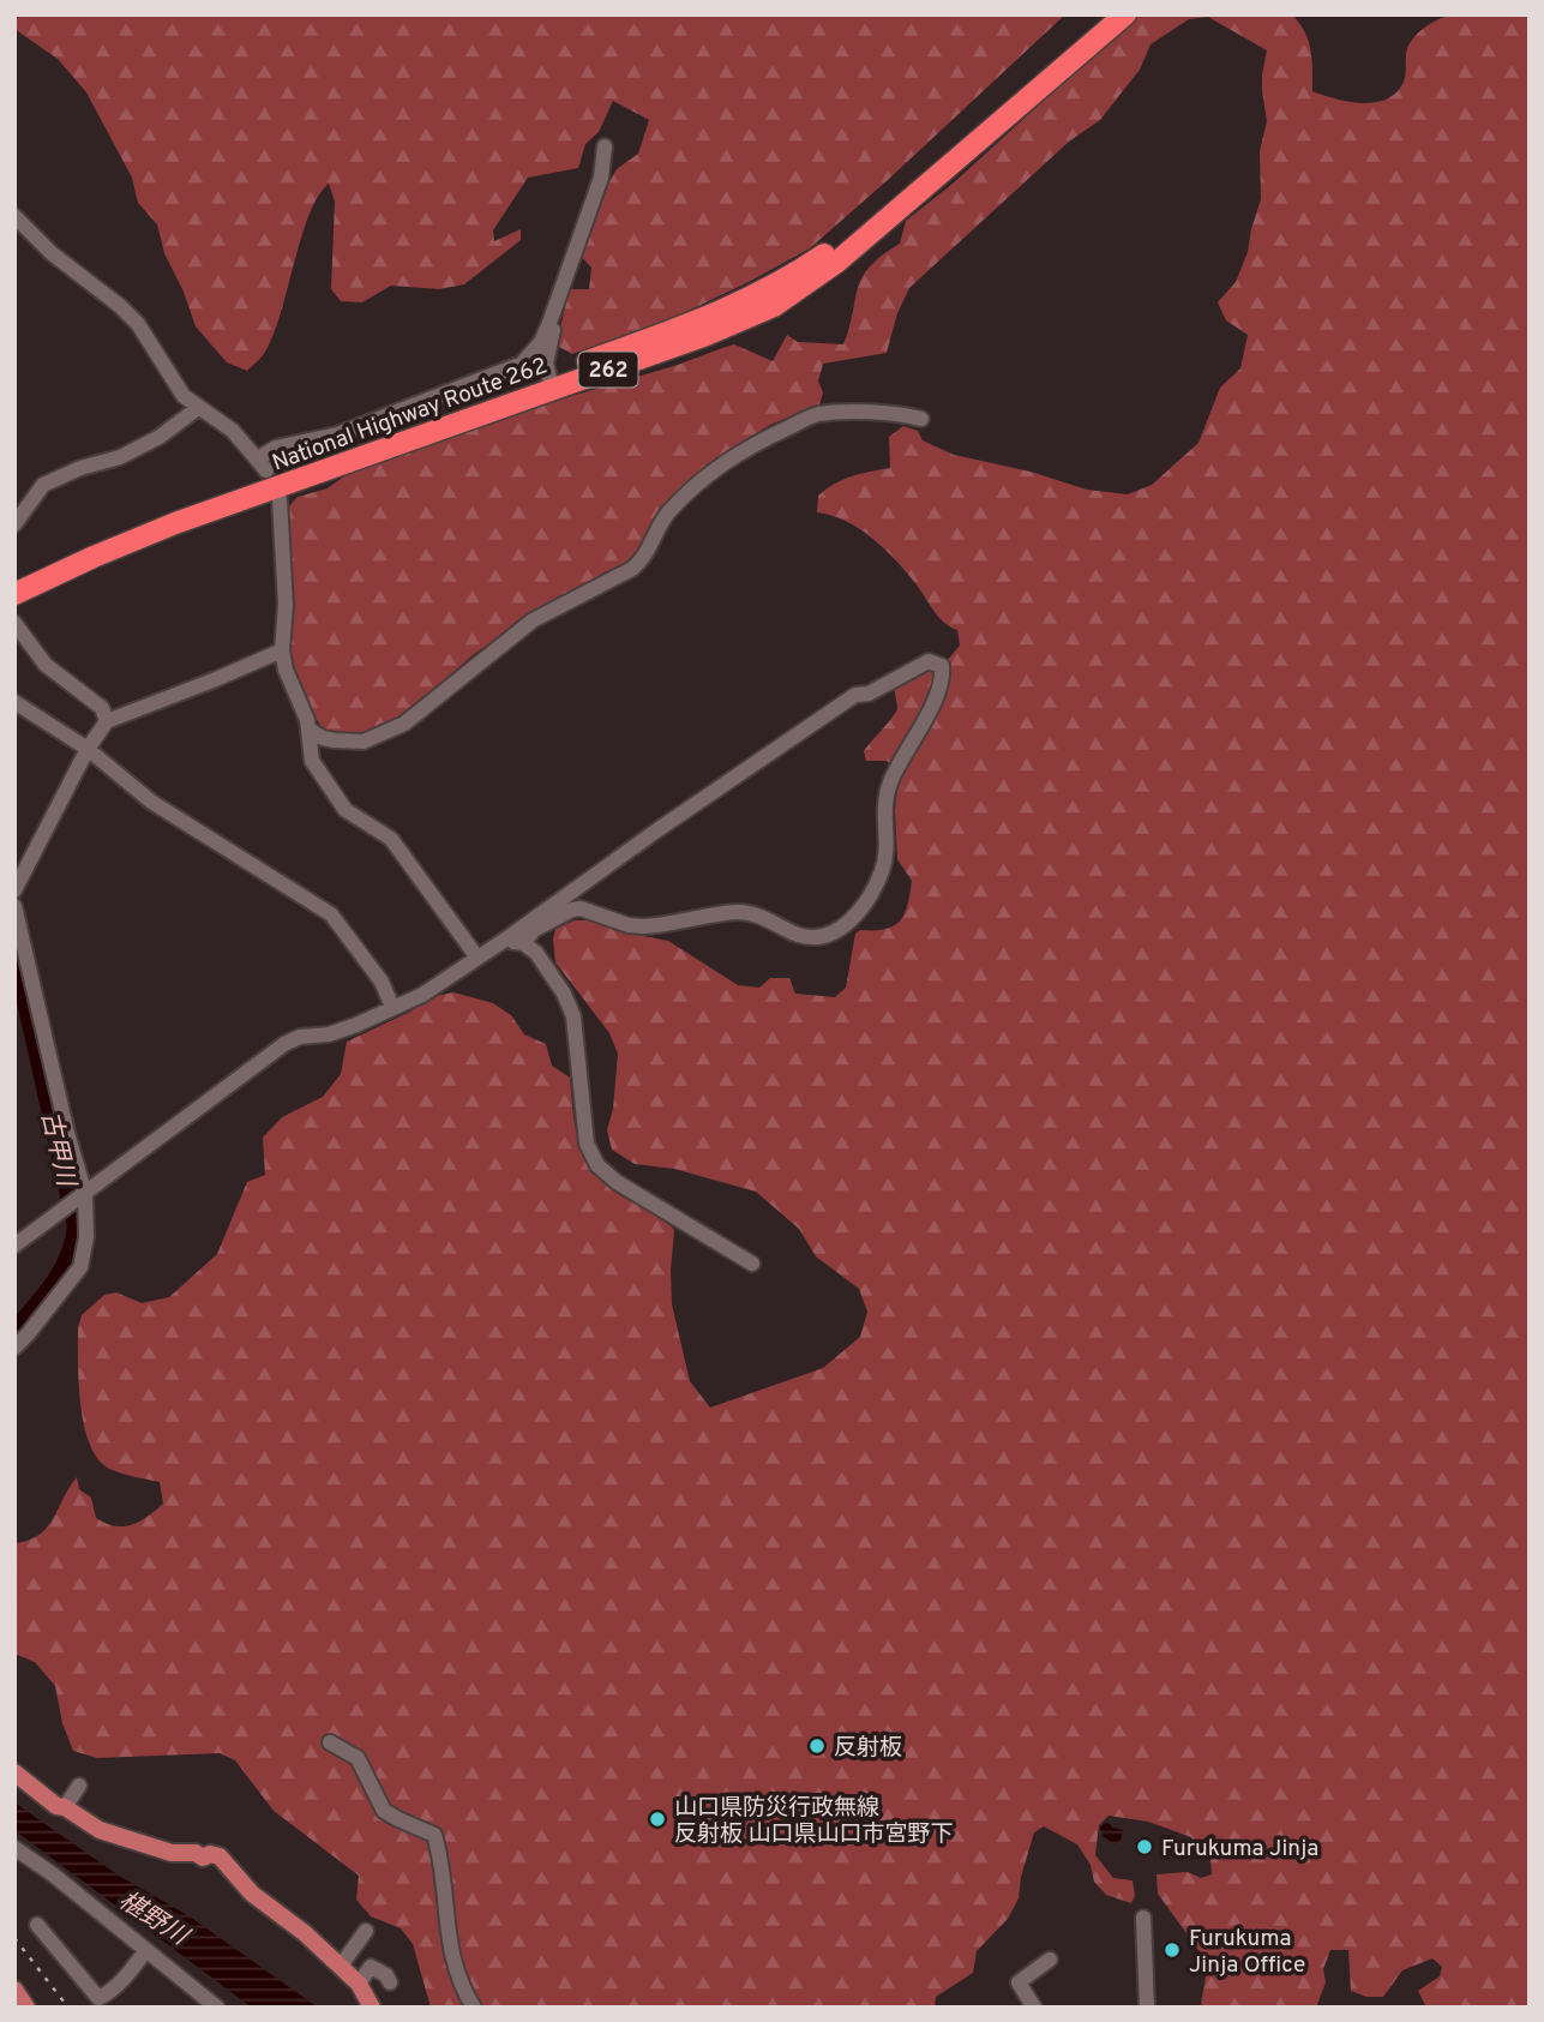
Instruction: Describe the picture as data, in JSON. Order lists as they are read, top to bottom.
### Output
{
  "streets": {
    "highway": ["262", "National Highway Route 262"]
  },
  "water": ["古甲川", "椹野川"],
  "places": [
    "反射板",
    "山口県防災行政無線 反射板 山口県山口市宮野下",
    "Furukuma Jinja",
    "Furukuma Jinja Office"
  ]
}
